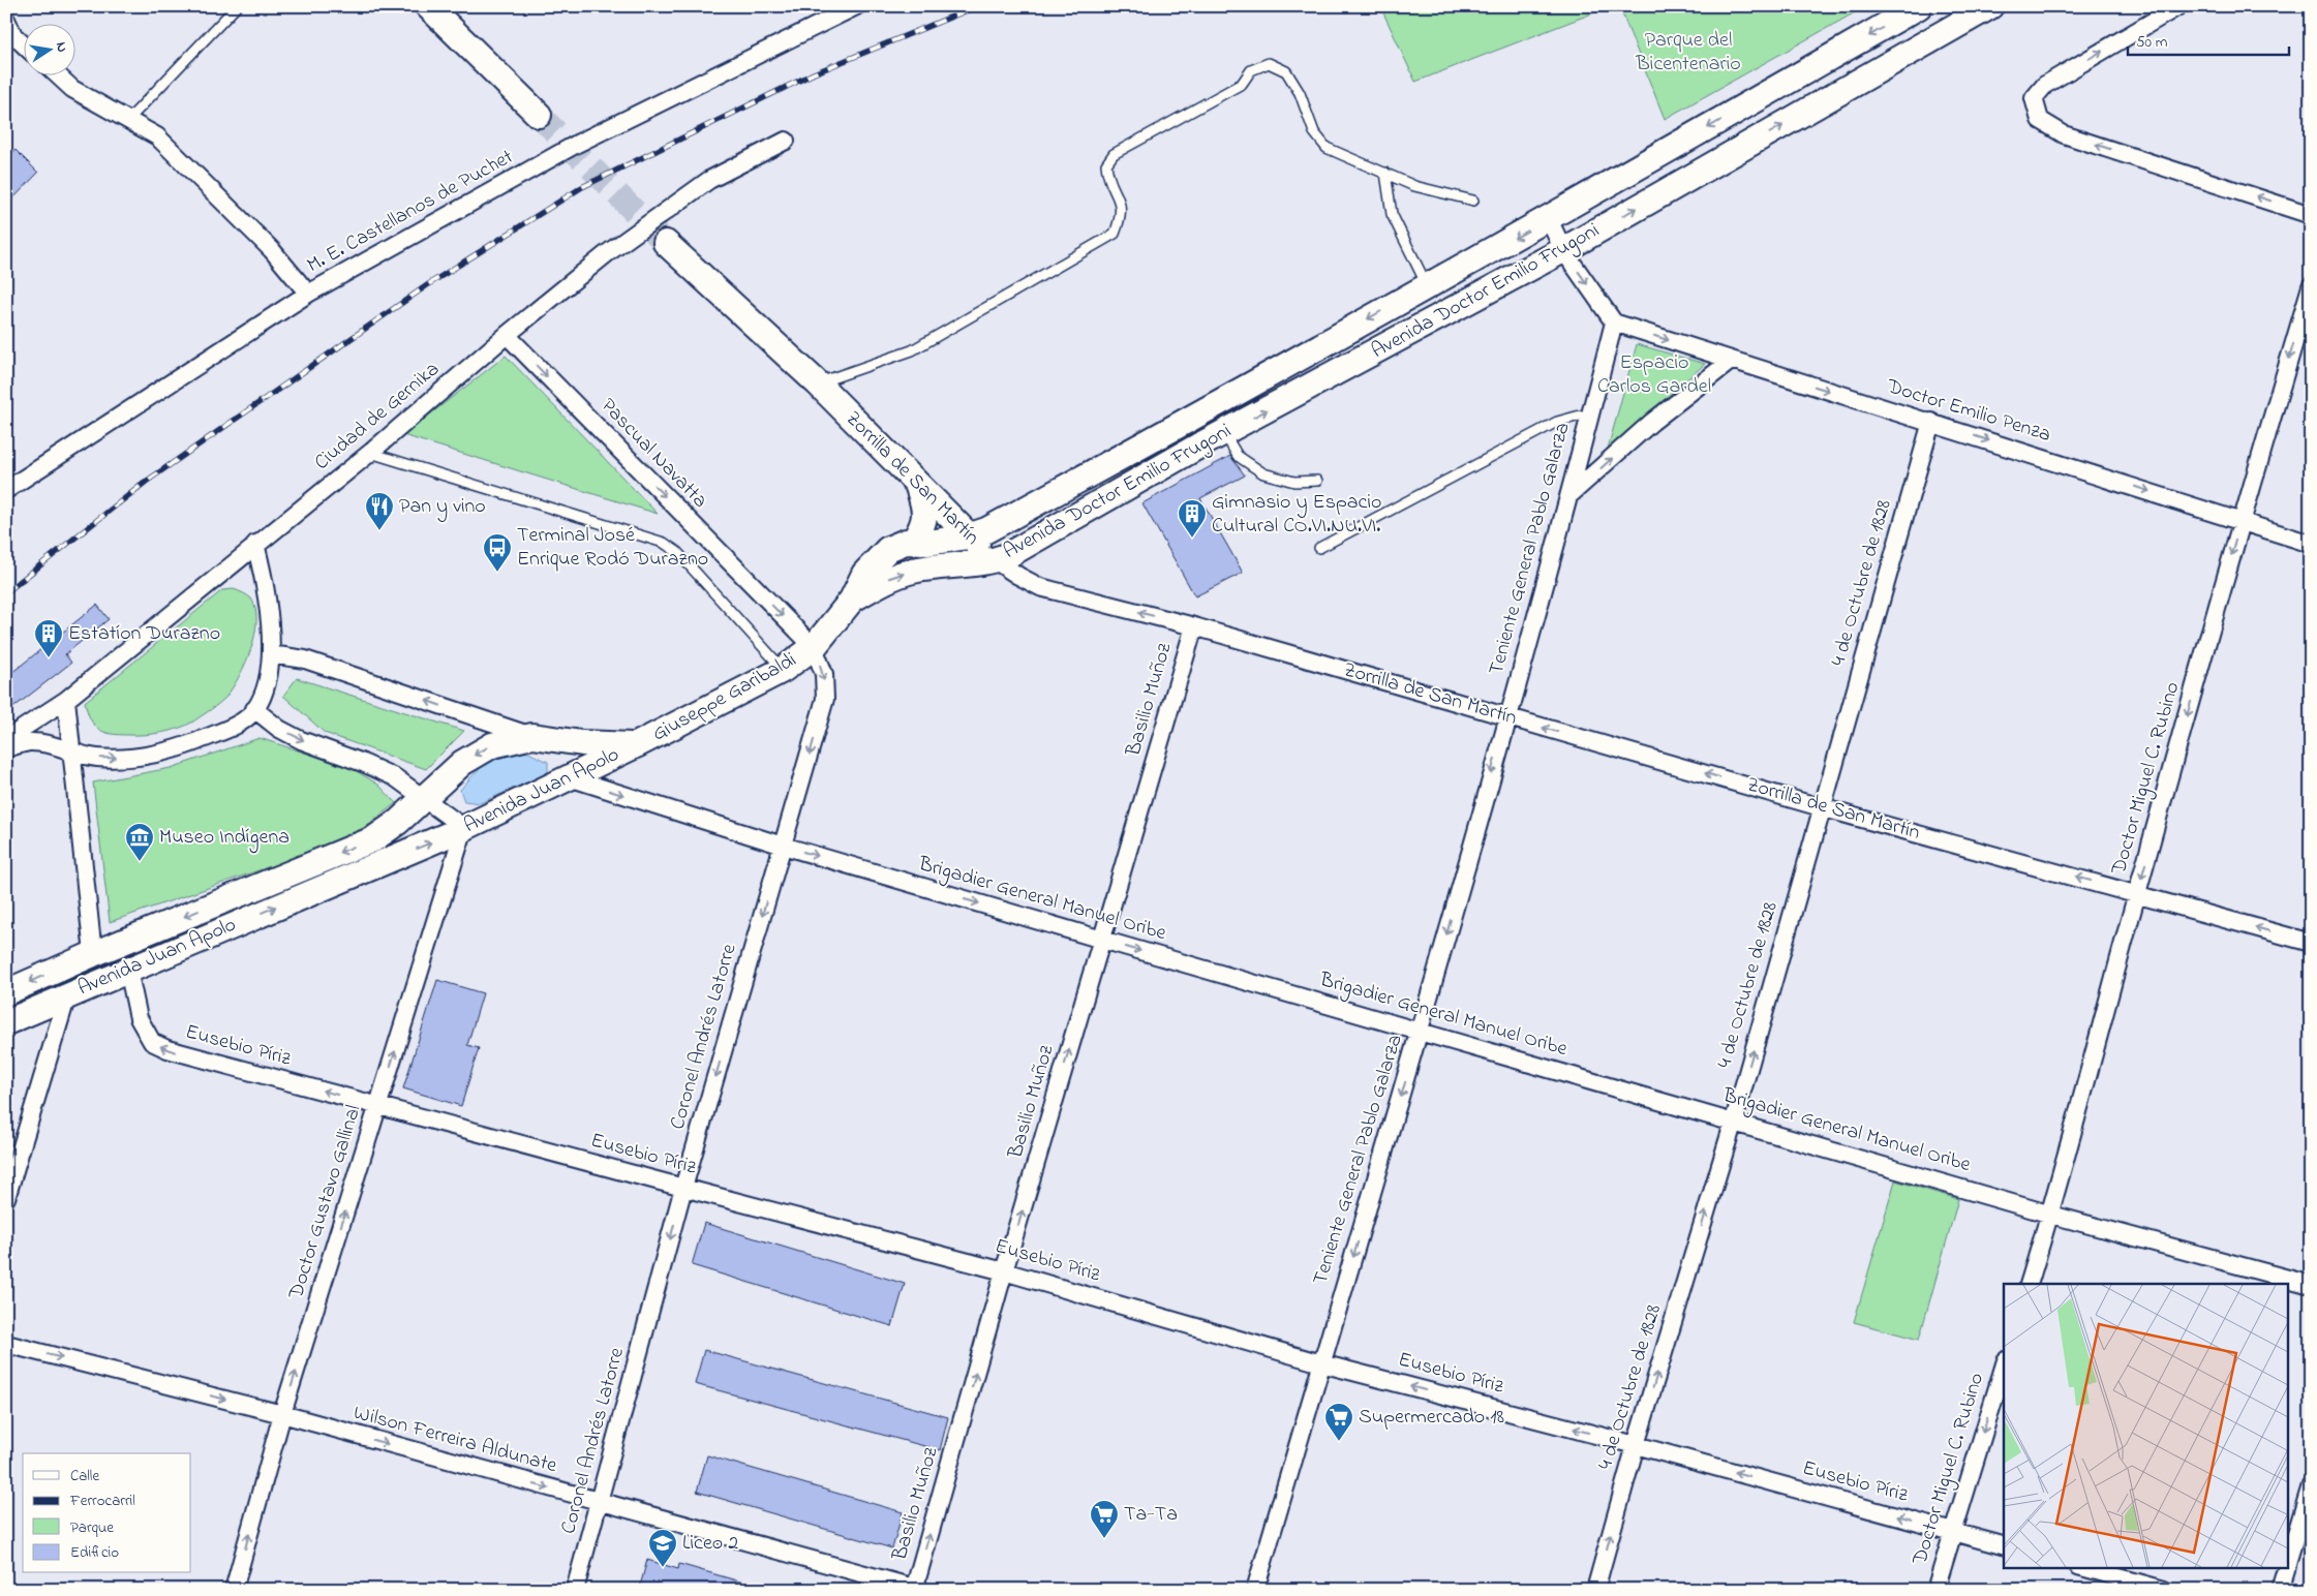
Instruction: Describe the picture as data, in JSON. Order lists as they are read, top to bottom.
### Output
{
  "streets": {
    "street": [
      "M. E. Castellanos de Puchet",
      "Avenida Doctor Emilio Frugoni",
      "Doctor Emilio Penza",
      "Ciudad de Gernika",
      "Pascual Navatta",
      "Zorrilla de San Martín",
      "Teniente General Pablo Galarza",
      "4 de Octubre de 1828",
      "Giuseppe Garibaldi",
      "Basilio Muñoz",
      "Doctor Miguel C. Rubino",
      "Avenida Juan Apolo",
      "Brigadier General Manuel Oribe",
      "Coronel Andrés Latorre",
      "Eusebio Píriz",
      "Doctor Gustavo Gallinal",
      "Wilson Ferreira Aldunate"
    ]
  },
  "crossings": [
    ["Avenida Doctor Emilio Frugoni", "Zorrilla de San Martín"],
    ["Avenida Doctor Emilio Frugoni", "Giuseppe Garibaldi"],
    ["Doctor Emilio Penza", "Teniente General Pablo Galarza"],
    ["Doctor Emilio Penza", "4 de Octubre de 1828"],
    ["Doctor Emilio Penza", "Doctor Miguel C. Rubino"],
    ["Ciudad de Gernika", "Pascual Navatta"],
    ["Pascual Navatta", "Giuseppe Garibaldi"],
    ["Pascual Navatta", "Coronel Andrés Latorre"],
    ["Zorrilla de San Martín", "Teniente General Pablo Galarza"],
    ["Zorrilla de San Martín", "4 de Octubre de 1828"],
    ["Zorrilla de San Martín", "Basilio Muñoz"],
    ["Zorrilla de San Martín", "Doctor Miguel C. Rubino"],
    ["Teniente General Pablo Galarza", "Brigadier General Manuel Oribe"],
    ["Teniente General Pablo Galarza", "Eusebio Píriz"],
    ["4 de Octubre de 1828", "Brigadier General Manuel Oribe"],
    ["4 de Octubre de 1828", "Eusebio Píriz"],
    ["Giuseppe Garibaldi", "Avenida Juan Apolo"],
    ["Giuseppe Garibaldi", "Coronel Andrés Latorre"],
    ["Basilio Muñoz", "Brigadier General Manuel Oribe"],
    ["Basilio Muñoz", "Eusebio Píriz"],
    ["Basilio Muñoz", "Wilson Ferreira Aldunate"],
    ["Doctor Miguel C. Rubino", "Brigadier General Manuel Oribe"],
    ["Doctor Miguel C. Rubino", "Eusebio Píriz"],
    ["Avenida Juan Apolo", "Brigadier General Manuel Oribe"],
    ["Avenida Juan Apolo", "Eusebio Píriz"],
    ["Avenida Juan Apolo", "Doctor Gustavo Gallinal"],
    ["Brigadier General Manuel Oribe", "Coronel Andrés Latorre"],
    ["Coronel Andrés Latorre", "Eusebio Píriz"],
    ["Coronel Andrés Latorre", "Wilson Ferreira Aldunate"],
    ["Eusebio Píriz", "Doctor Gustavo Gallinal"],
    ["Doctor Gustavo Gallinal", "Wilson Ferreira Aldunate"]
  ],
  "one_way": [
    "Doctor Emilio Penza",
    "Pascual Navatta",
    "Zorrilla de San Martín",
    "Teniente General Pablo Galarza",
    "4 de Octubre de 1828",
    "Basilio Muñoz",
    "Doctor Miguel C. Rubino",
    "Brigadier General Manuel Oribe",
    "Coronel Andrés Latorre",
    "Eusebio Píriz",
    "Doctor Gustavo Gallinal",
    "Wilson Ferreira Aldunate"
  ],
  "parks": ["Parque del Bicentenario", "Espacio Carlos Gardel"],
  "places": {
    "restaurant": ["Pan y vino"],
    "building": ["Gimnasio y Espacio Cultural CO.VI.NU.VI.", "Estatíon Durazno"],
    "bus stop": ["Terminal José Enrique Rodó Durazno"],
    "museum": ["Museo Indígena"],
    "supermarket": ["Supermercado 18", "Ta-Ta"],
    "school or university": ["Liceo 2"]
  },
  "legend": [
    "Calle",
    "Ferrocarril",
    "Parque",
    "Edificio"
  ],
  "scale_bar": "50 m",
  "north": "right"
}
